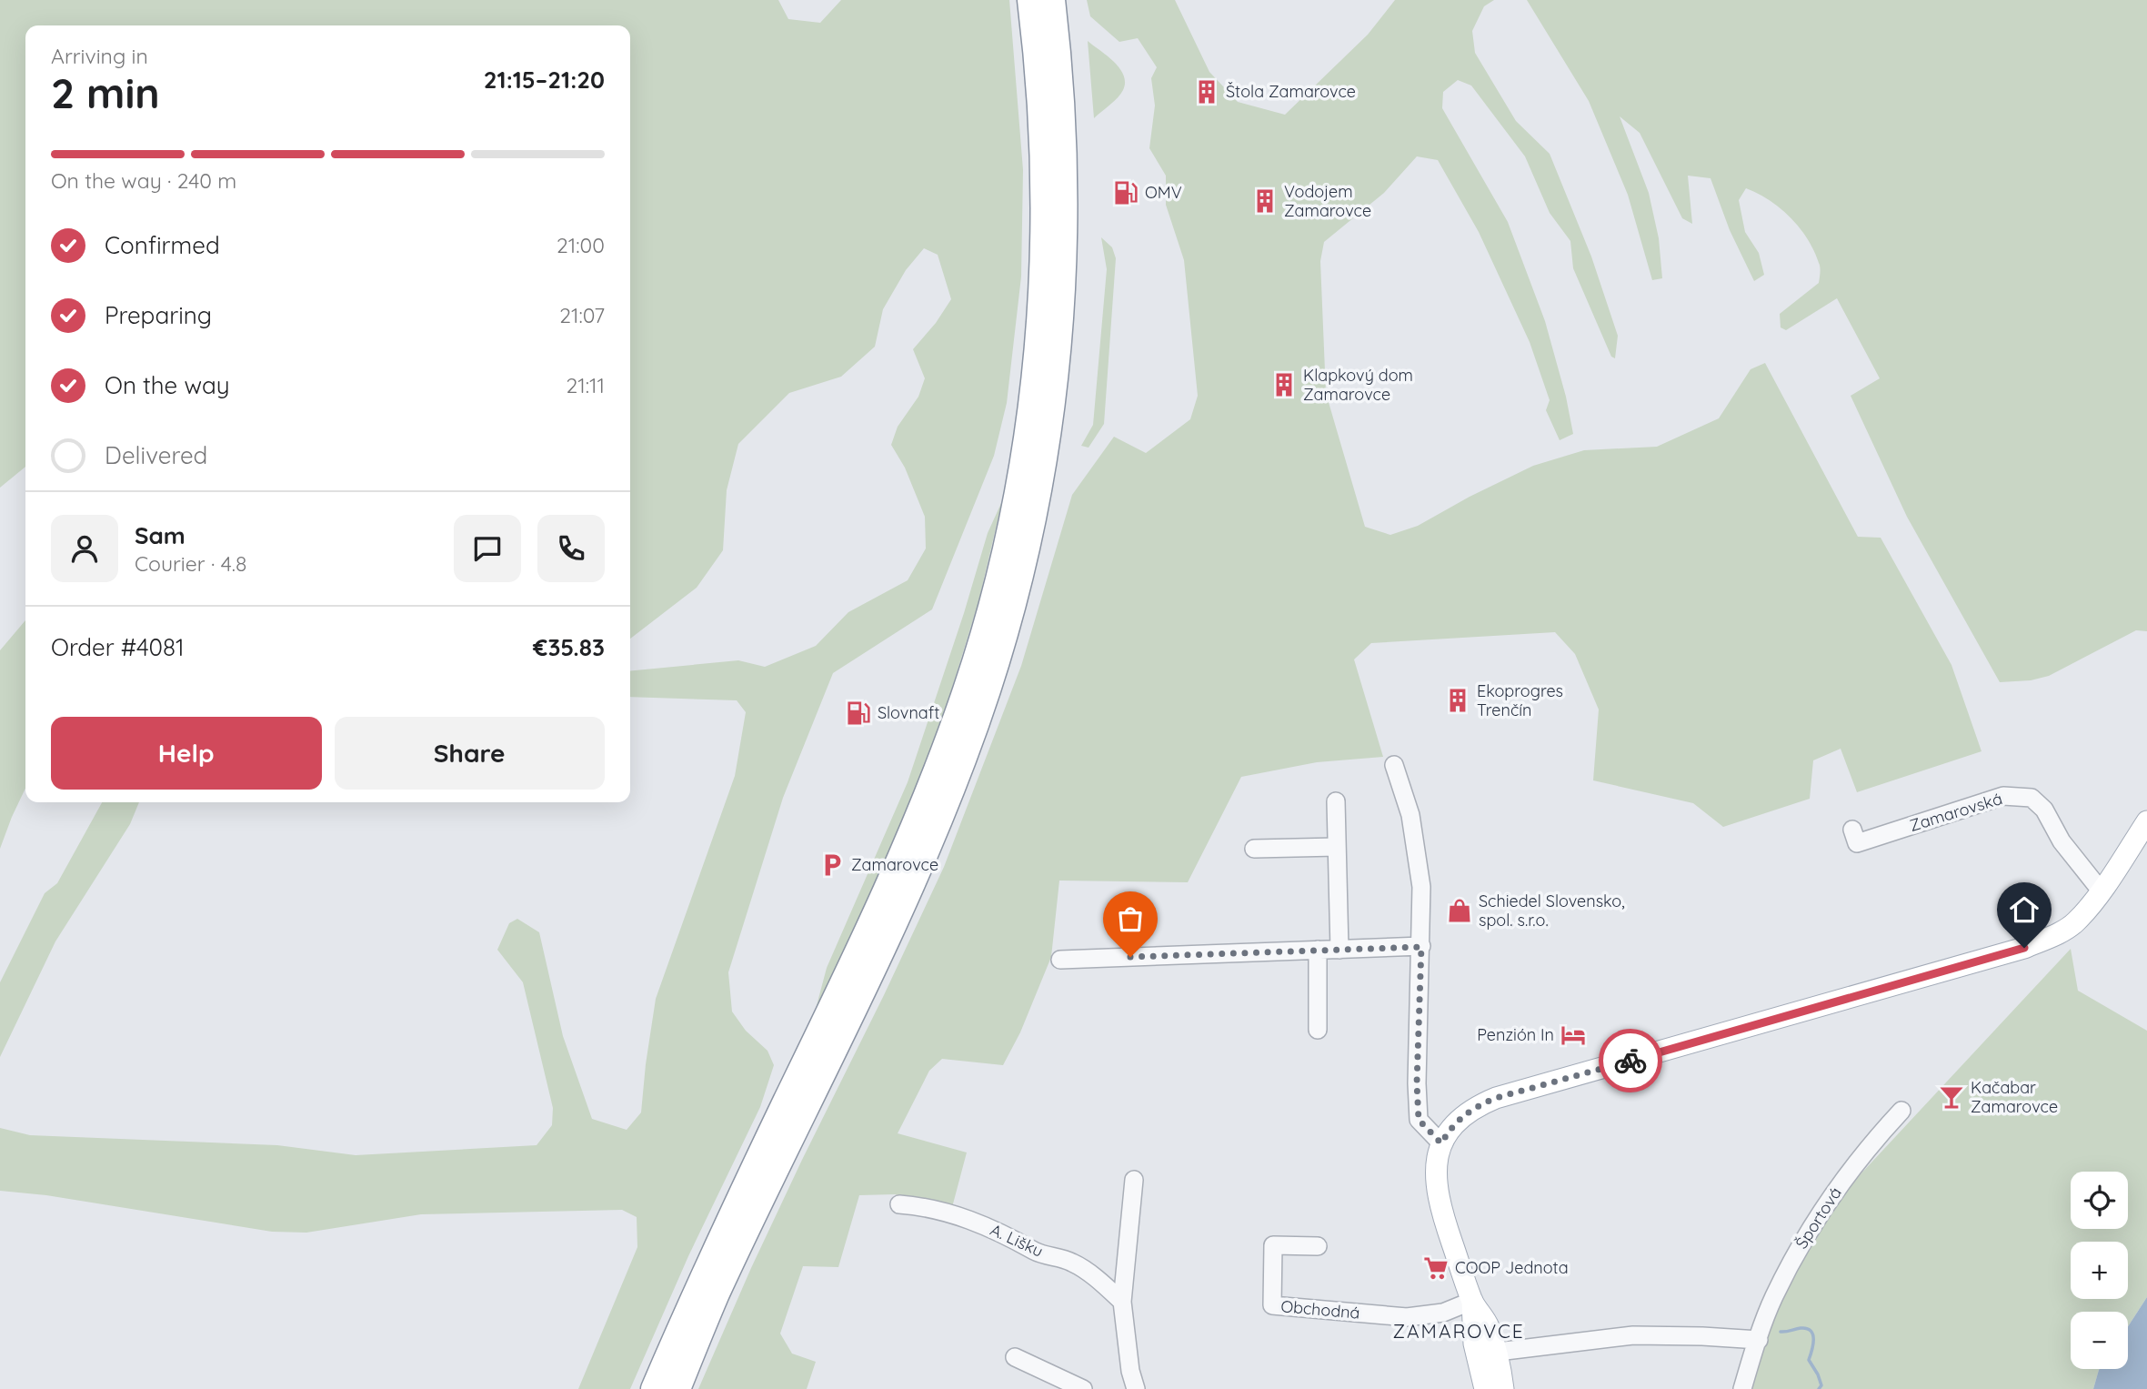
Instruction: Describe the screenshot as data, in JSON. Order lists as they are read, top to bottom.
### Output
{
  "streets": {
    "street": [
      "Zamarovská",
      "Športová",
      "A. Lišku",
      "Obchodná"
    ]
  },
  "districts": ["ZAMAROVCE"],
  "places": {
    "building": [
      "Štola Zamarovce",
      "Vodojem Zamarovce",
      "Klapkový dom Zamarovce",
      "Ekoprogres Trenčín"
    ],
    "fuel station": ["OMV", "Slovnaft"],
    "parking": ["Zamarovce"],
    "shop": ["Schiedel Slovensko, spol. s.r.o."],
    "hotel": ["Penzión In"],
    "bar": ["Kačabar Zamarovce"],
    "supermarket": ["COOP Jednota"]
  },
  "page": {
    "heading": ["2 min", "Arriving in", "21:15–21:20"],
    "panel": [
      "Sam",
      "Courier · 4.8",
      "Order #4081",
      "€35.83"
    ],
    "bar": "On the way · 240 m",
    "list": [
      ["Confirmed", "21:00"],
      ["Preparing", "21:07"],
      ["On the way", "21:11"],
      "Delivered"
    ],
    "buttons": ["Help", "Share"],
    "map_buttons": ["+", "−"]
  }
}
